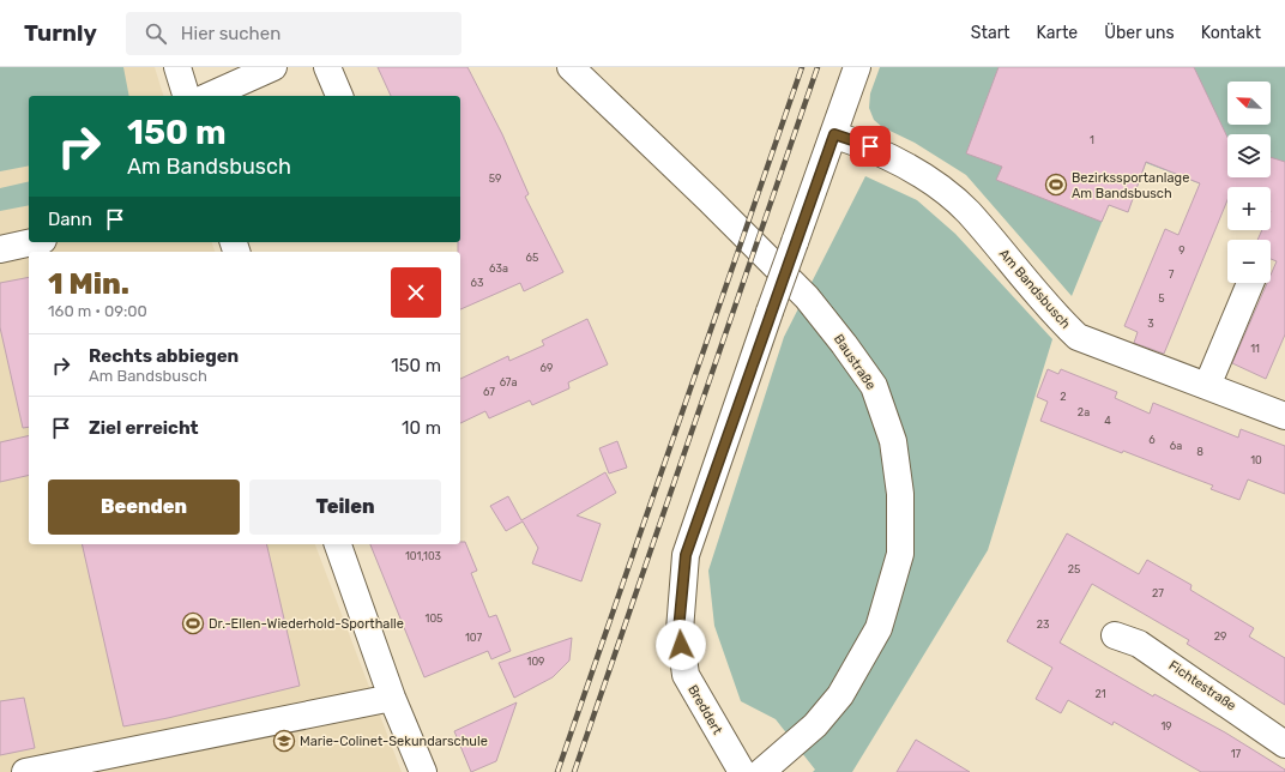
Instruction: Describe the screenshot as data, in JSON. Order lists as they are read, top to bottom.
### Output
{
  "streets": {
    "street": [
      "Am Bandsbusch",
      "Baustraße",
      "Fichtestraße",
      "Breddert"
    ]
  },
  "crossings": [
    ["Am Bandsbusch", "Breddert"]
  ],
  "places": {
    "sports": ["Bezirkssportanlage Am Bandsbusch", "Dr.-Ellen-Wiederhold-Sporthalle"],
    "school or university": ["Marie-Colinet-Sekundarschule"]
  },
  "house_numbers": [
    "1",
    "59",
    "9",
    "65",
    "63a",
    "7",
    "63",
    "5",
    "3",
    "11",
    "69",
    "67a",
    "67",
    "2",
    "2a",
    "4",
    "6",
    "6a",
    "8",
    "10",
    "101,103",
    "25",
    "27",
    "105",
    "23",
    "29",
    "107",
    "109",
    "21",
    "19",
    "17"
  ],
  "north": "top left",
  "page": {
    "header": "Turnly",
    "search": "Hier suchen",
    "nav": [
      "Start",
      "Karte",
      "Über uns",
      "Kontakt"
    ],
    "map_buttons": ["+", "−"],
    "turn": ["150 m", "Am Bandsbusch"],
    "then": "Dann",
    "heading": ["1 Min.", "160 m · 09:00"],
    "list": [
      {
        "name": "Rechts abbiegen",
        "note": "Am Bandsbusch",
        "value": "150 m"
      },
      {
        "name": "Ziel erreicht",
        "value": "10 m"
      }
    ],
    "buttons": ["Beenden", "Teilen"]
  }
}
